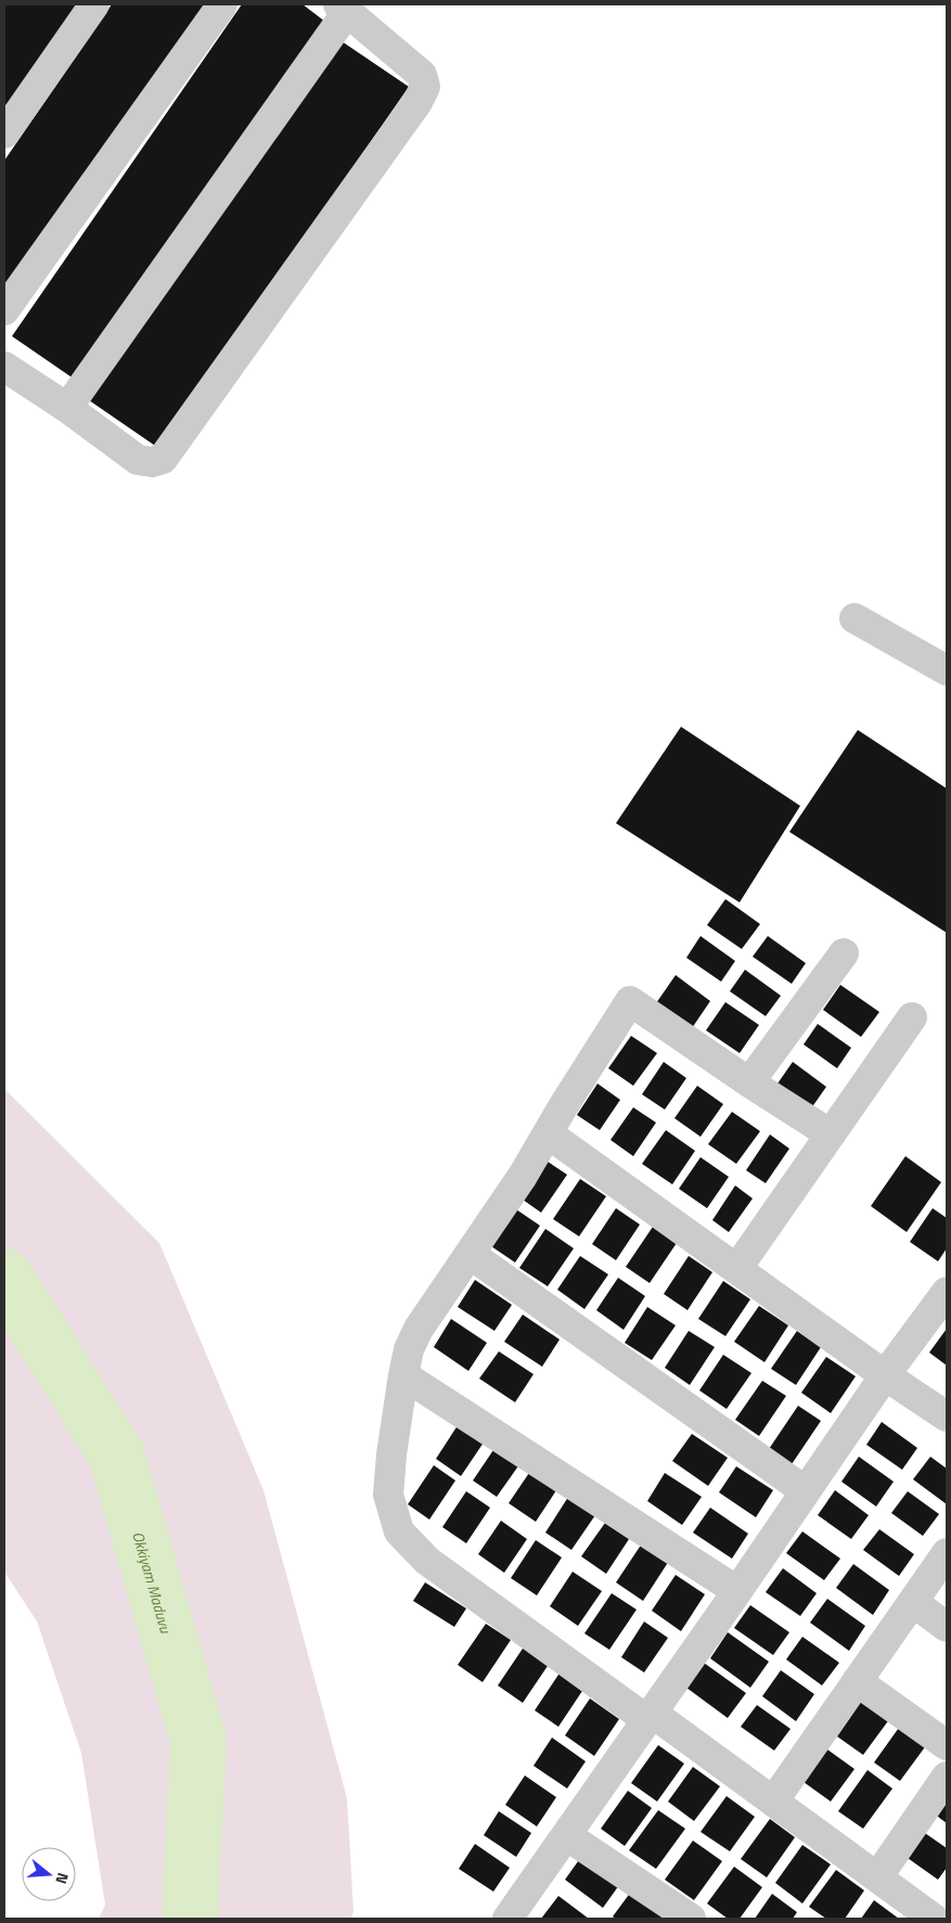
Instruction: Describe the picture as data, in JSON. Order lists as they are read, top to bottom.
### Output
{
  "water": ["Okkiyam Maduvu"],
  "north": "right"
}
